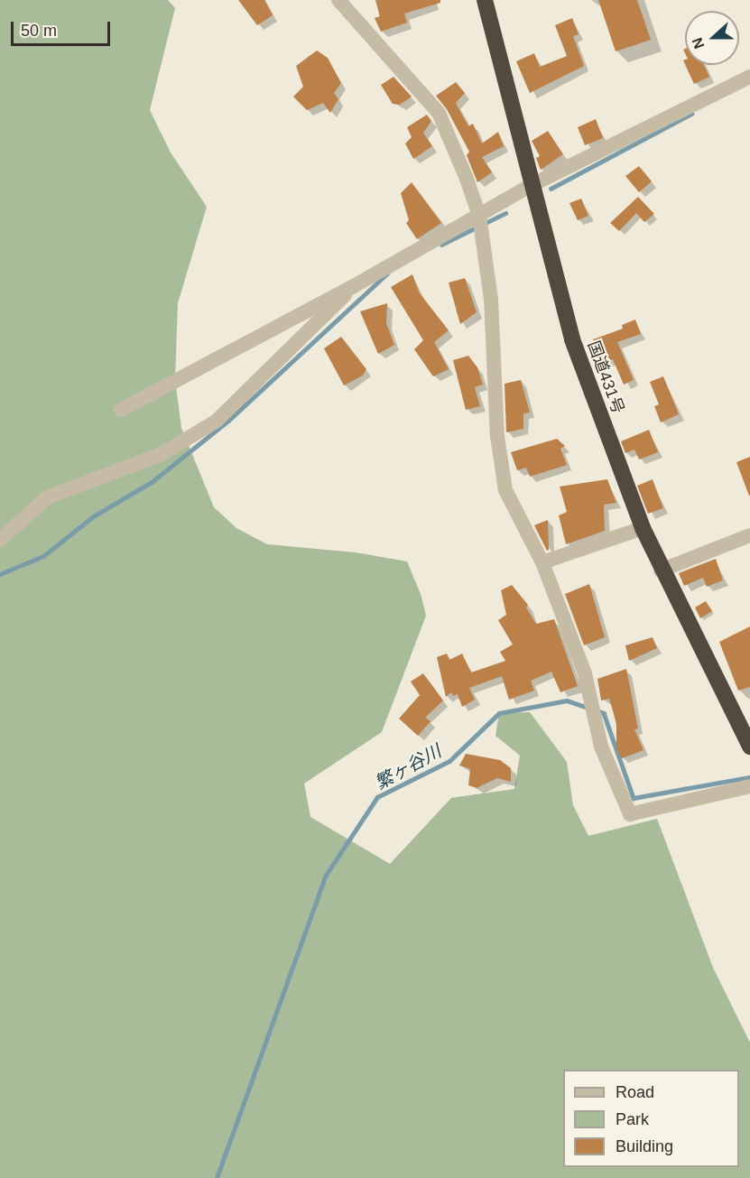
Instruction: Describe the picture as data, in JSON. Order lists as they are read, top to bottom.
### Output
{
  "streets": {
    "highway": ["国道431号"]
  },
  "water": ["繁ヶ谷川"],
  "legend": ["Road", "Park", "Building"],
  "scale_bar": "50 m",
  "north": "left"
}
